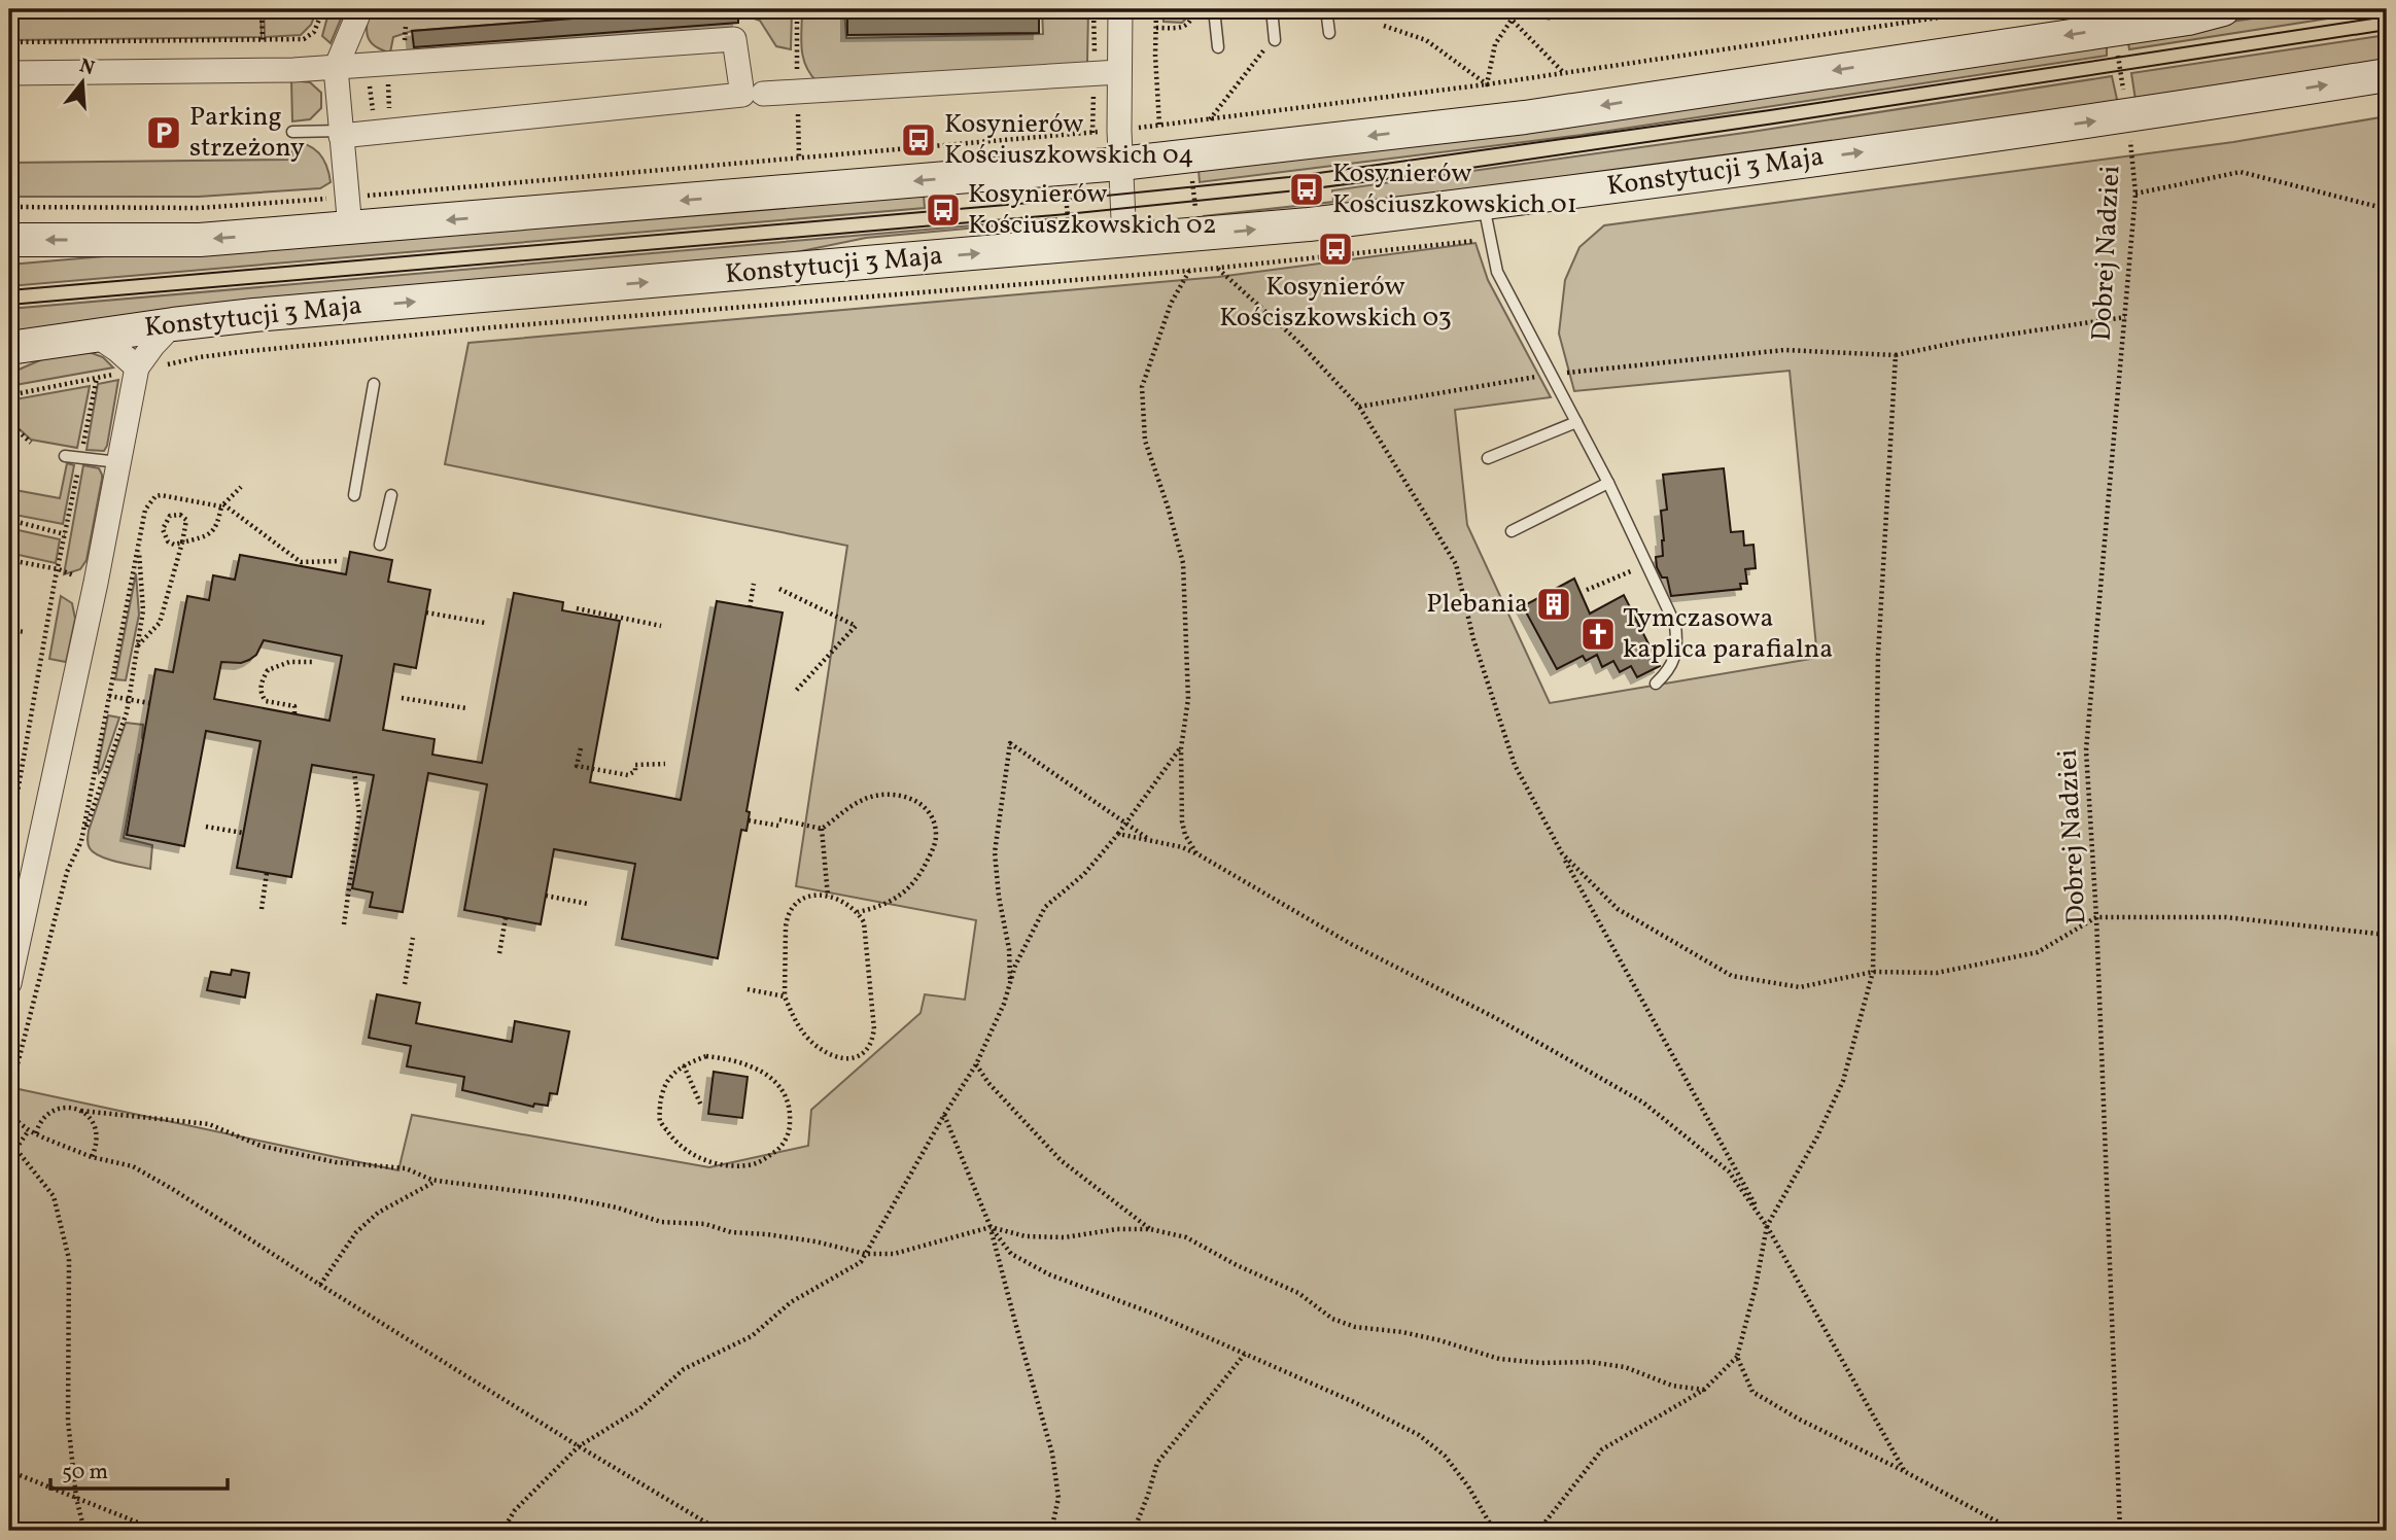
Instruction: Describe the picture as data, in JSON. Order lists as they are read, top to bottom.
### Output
{
  "streets": {
    "street": ["Konstytucji 3 Maja"],
    "path": ["Dobrej Nadziei"]
  },
  "crossings": [
    ["Konstytucji 3 Maja", "Dobrej Nadziei"]
  ],
  "places": {
    "parking": ["Parking strzeżony"],
    "bus stop": [
      "Kosynierów Kościuszkowskich 04",
      "Kosynierów Kościuszkowskich 01",
      "Kosynierów Kościuszkowskich 02",
      "Kosynierów Kościszkowskich 03"
    ],
    "building": ["Plebania"],
    "church": ["Tymczasowa kaplica parafialna"]
  },
  "scale_bar": "50 m",
  "north": "top"
}
